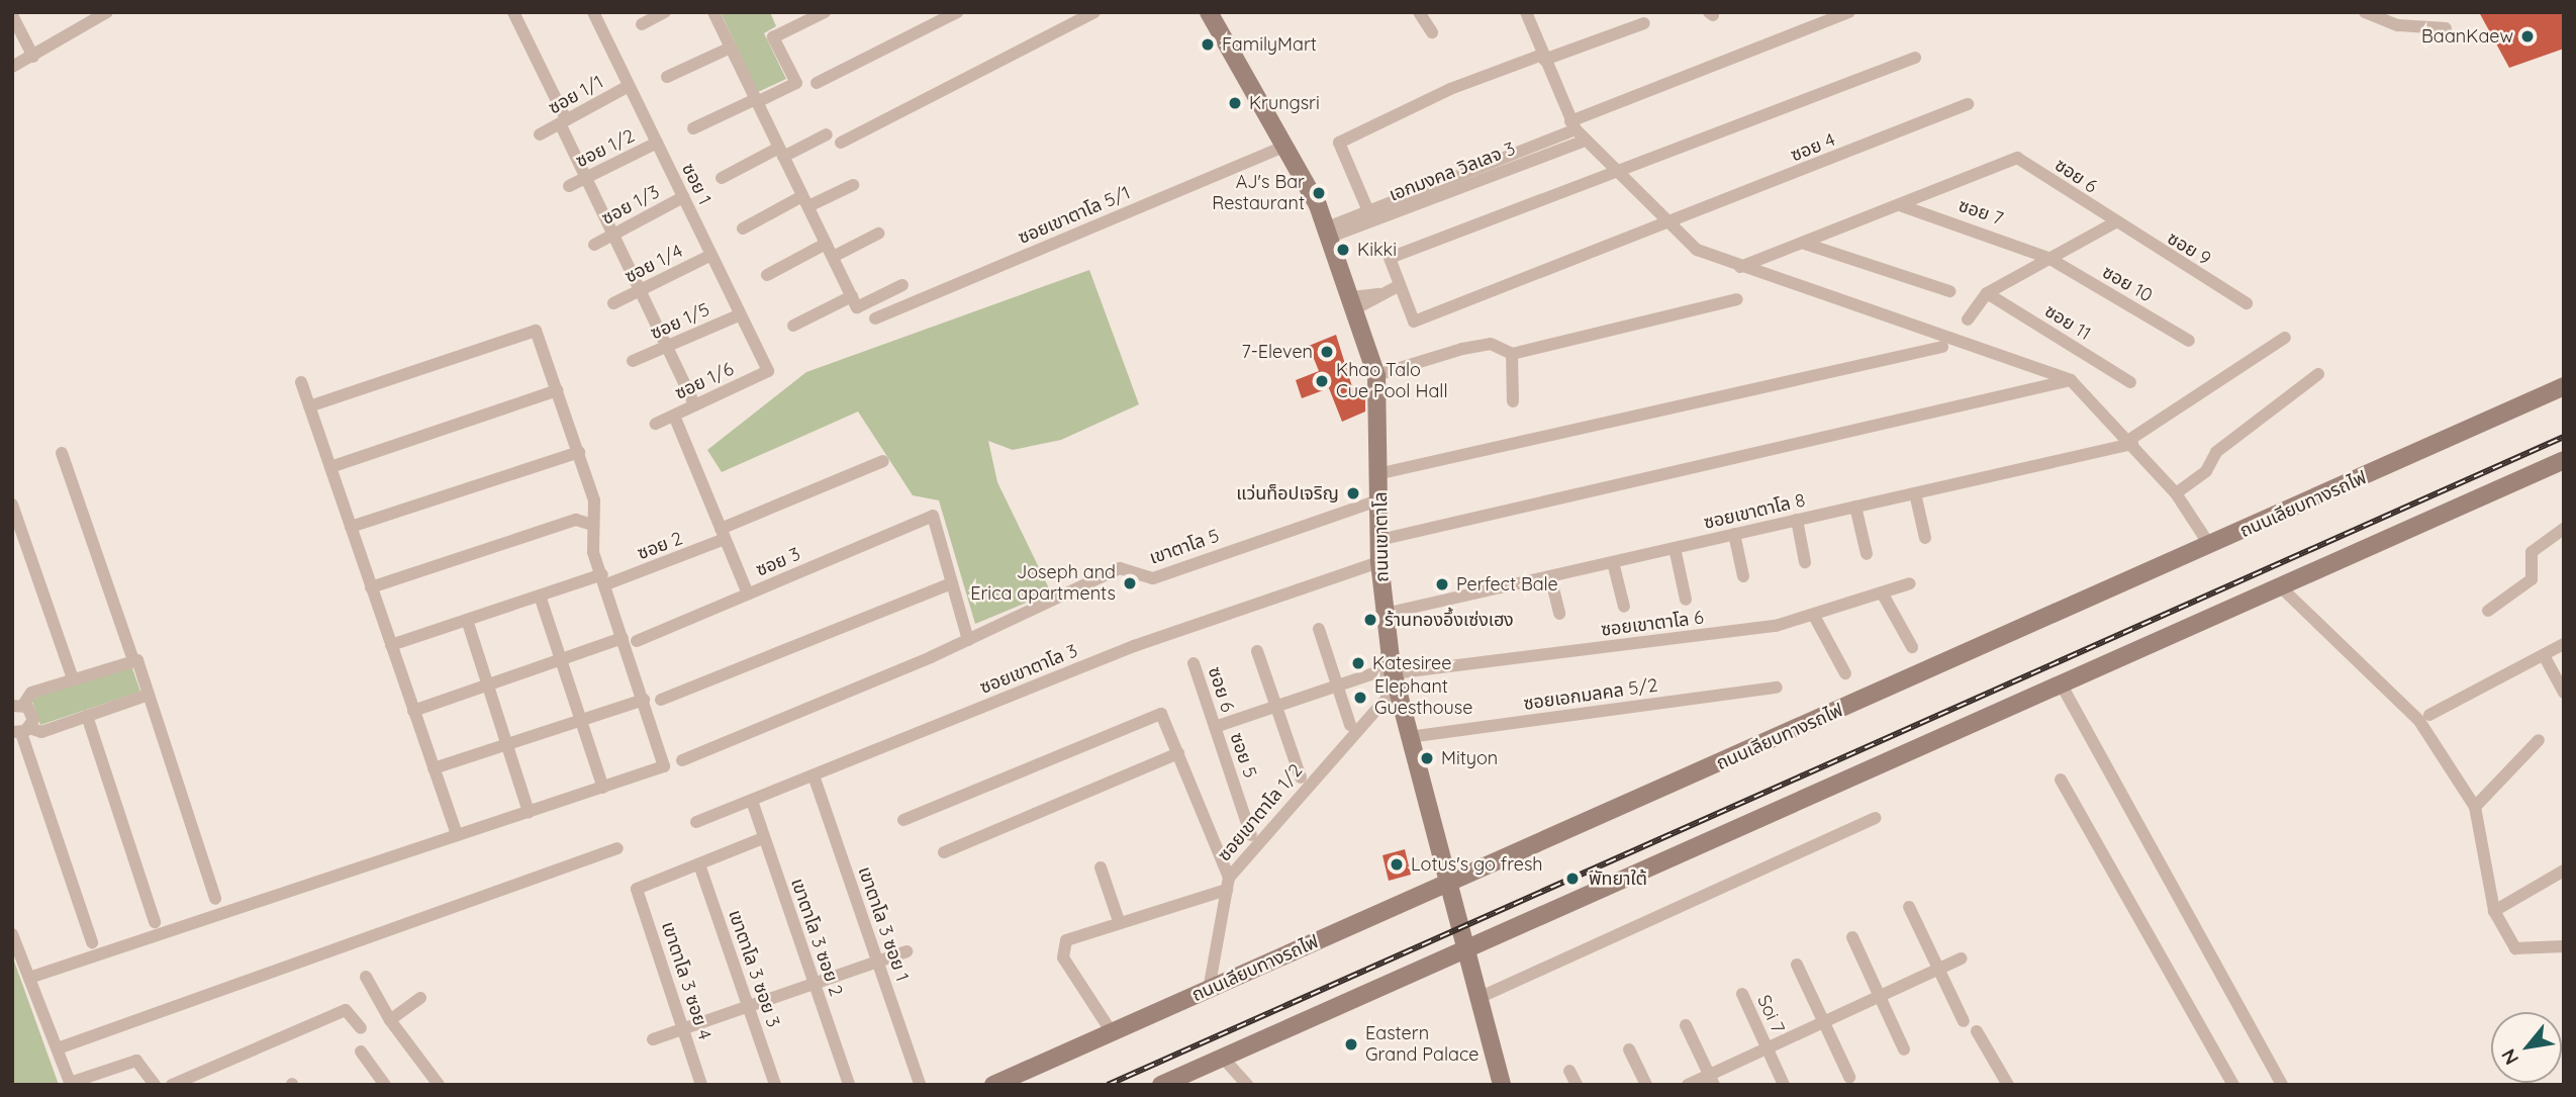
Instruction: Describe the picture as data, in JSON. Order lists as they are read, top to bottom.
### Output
{
  "streets": {
    "street": [
      "ซอย 1/1",
      "ซอย 4",
      "ซอย 1/2",
      "เอกมงคล วิลเลจ 3",
      "ซอย 6",
      "ซอย 1",
      "ซอย 1/3",
      "ซอย 7",
      "ซอยเขาตาโล 5/1",
      "ซอย 9",
      "ซอย 1/4",
      "ซอย 10",
      "ซอย 1/5",
      "ซอย 11",
      "ซอย 1/6",
      "ถนนเลียบทางรถไฟ",
      "ซอยเขาตาโล 8",
      "ถนนเขาตาโล",
      "ซอย 2",
      "เขาตาโล 5",
      "ซอย 3",
      "ซอยเขาตาโล 6",
      "ซอยเขาตาโล 3",
      "ซอยเอกมลคล 5/2",
      "ซอย 5",
      "ซอยเขาตาโล 1/2",
      "เขาตาโล 3 ซอย 1",
      "เขาตาโล 3 ซอย 2",
      "เขาตาโล 3 ซอย 3",
      "เขาตาโล 3 ซอย 4",
      "Soi 7"
    ]
  },
  "crossings": [
    ["ซอย 1/1", "ซอย 1"],
    ["ซอย 1/2", "ซอย 1"],
    ["เอกมงคล วิลเลจ 3", "ถนนเขาตาโล"],
    ["ซอย 6", "ซอย 7"],
    ["ซอย 6", "ซอย 9"],
    ["ซอย 6", "ซอยเขาตาโล 6"],
    ["ซอย 6", "ซอย 5"],
    ["ซอย 1", "ซอย 1/3"],
    ["ซอย 1", "ซอย 1/4"],
    ["ซอย 1", "ซอย 1/5"],
    ["ซอย 1", "ซอย 1/6"],
    ["ซอย 7", "ซอย 10"],
    ["ซอยเขาตาโล 5/1", "ถนนเขาตาโล"],
    ["ถนนเลียบทางรถไฟ", "ถนนเขาตาโล"],
    ["ถนนเลียบทางรถไฟ", "ซอยเขาตาโล 1/2"],
    ["ซอยเขาตาโล 8", "ถนนเขาตาโล"],
    ["ถนนเขาตาโล", "เขาตาโล 5"],
    ["ถนนเขาตาโล", "ซอยเขาตาโล 6"],
    ["ถนนเขาตาโล", "ซอยเขาตาโล 3"],
    ["ถนนเขาตาโล", "ซอยเอกมลคล 5/2"],
    ["ถนนเขาตาโล", "ซอยเขาตาโล 1/2"],
    ["ซอยเขาตาโล 6", "ซอย 5"],
    ["ซอยเขาตาโล 6", "ซอยเขาตาโล 1/2"],
    ["ซอยเขาตาโล 3", "เขาตาโล 3 ซอย 1"],
    ["ซอยเขาตาโล 3", "เขาตาโล 3 ซอย 2"],
    ["เขาตาโล 3 ซอย 3", "เขาตาโล 3 ซอย 4"]
  ],
  "places": [
    "BaanKaew",
    "FamilyMart",
    "Krungsri",
    "AJ's Bar Restaurant",
    "Kikki",
    "7-Eleven",
    "Khao Talo Cue Pool Hall",
    "แว่นท็อปเจริญ",
    "Joseph and Erica apartments",
    "Perfect Bale",
    "ร้านทองอึ้งเซ่งเฮง",
    "Katesiree",
    "Elephant Guesthouse",
    "Mityon",
    "Lotus's go fresh",
    "พัทยาใต้",
    "Eastern Grand Palace"
  ],
  "north": "bottom left"
}
